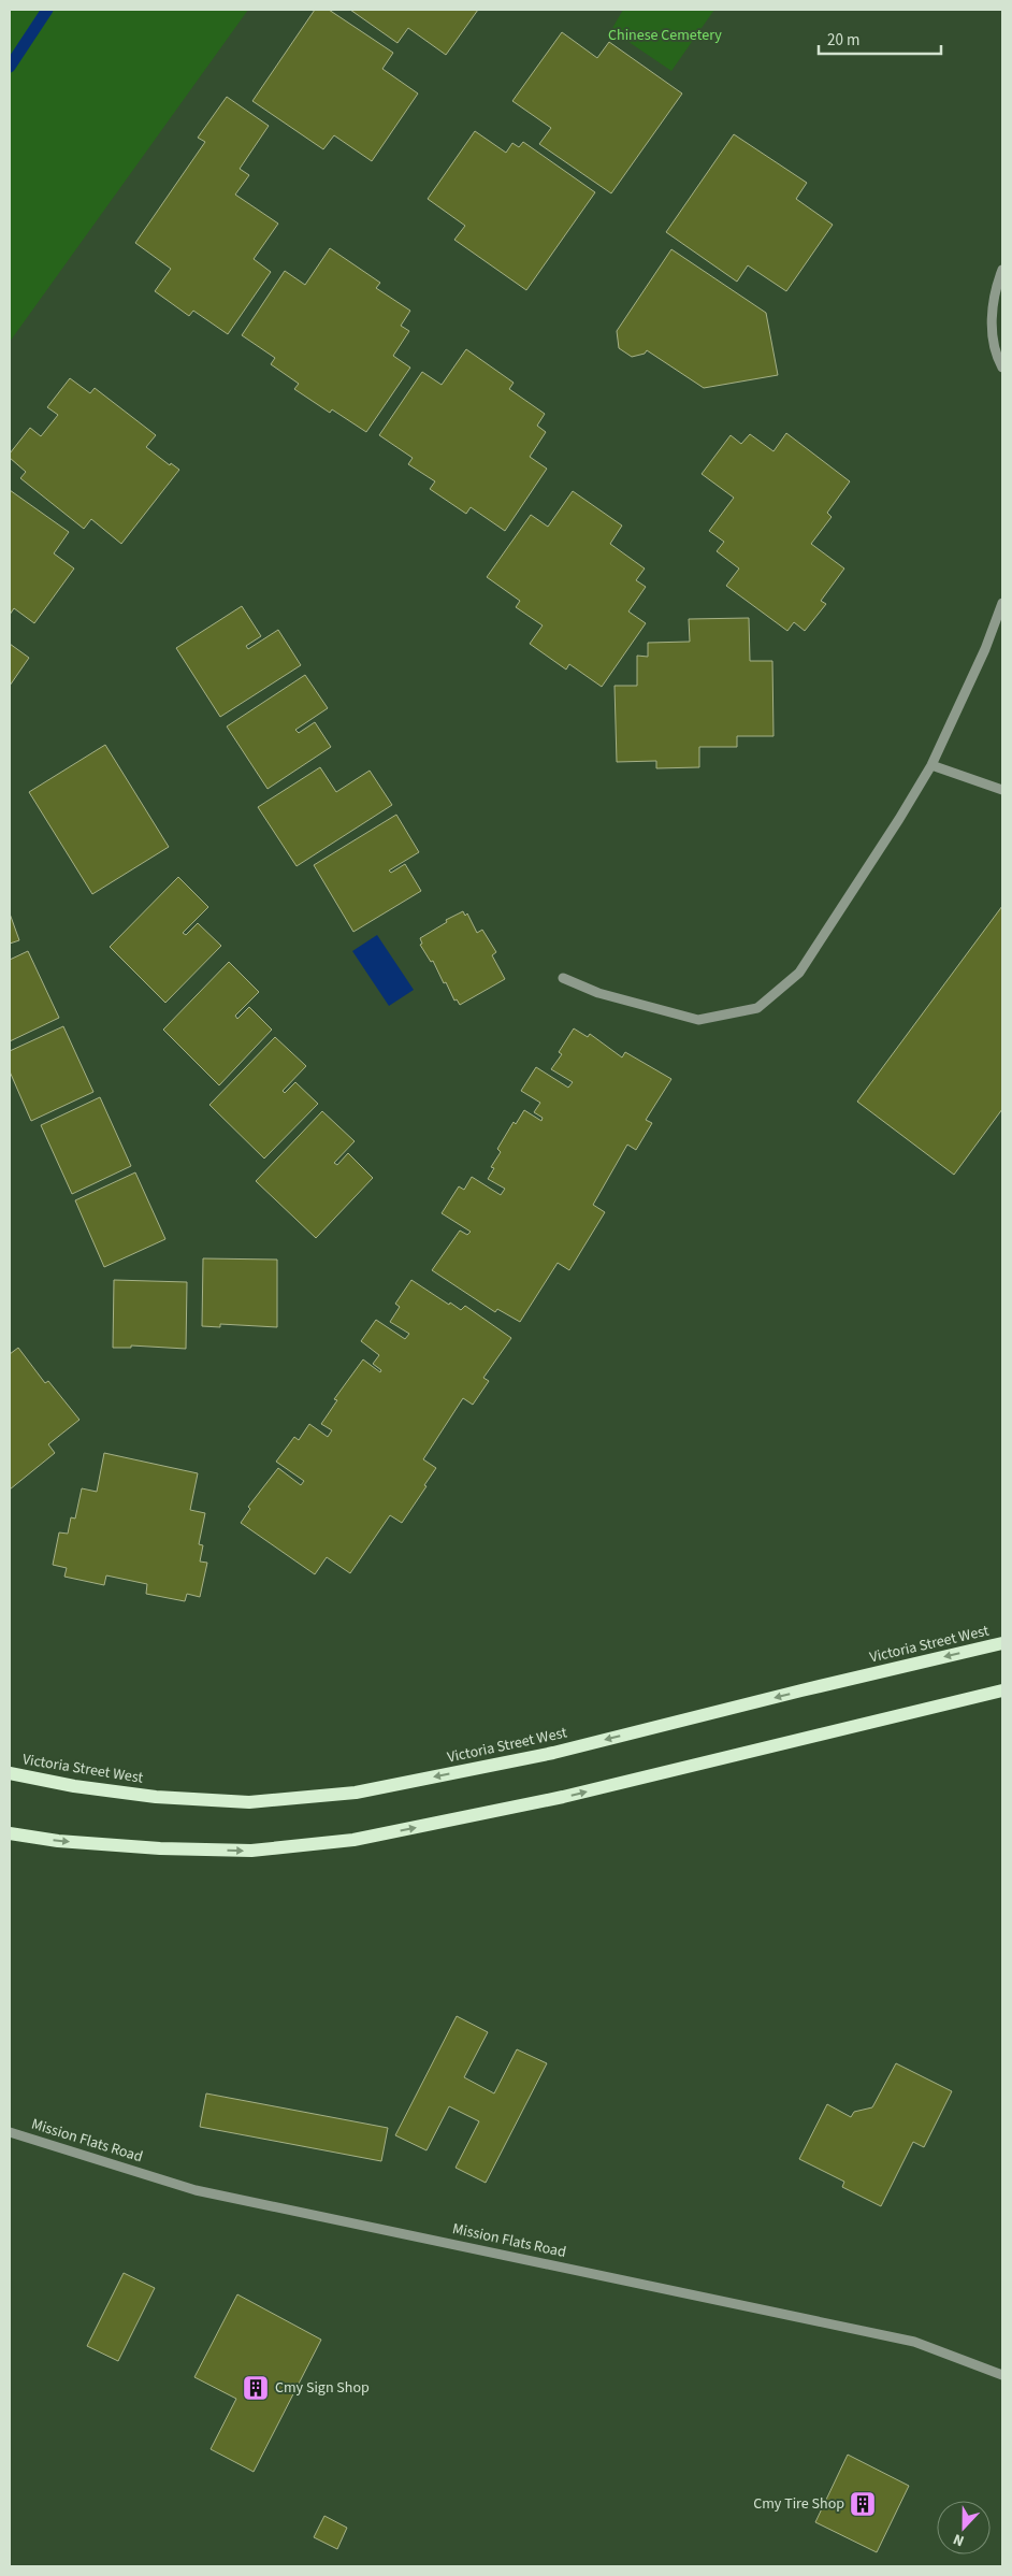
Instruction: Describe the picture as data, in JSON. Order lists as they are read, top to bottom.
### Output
{
  "streets": {
    "main road": ["Victoria Street West"],
    "street": ["Mission Flats Road"]
  },
  "parks": ["Chinese Cemetery"],
  "places": {
    "building": ["Cmy Sign Shop", "Cmy Tire Shop"]
  },
  "scale_bar": "20 m",
  "north": "bottom"
}
